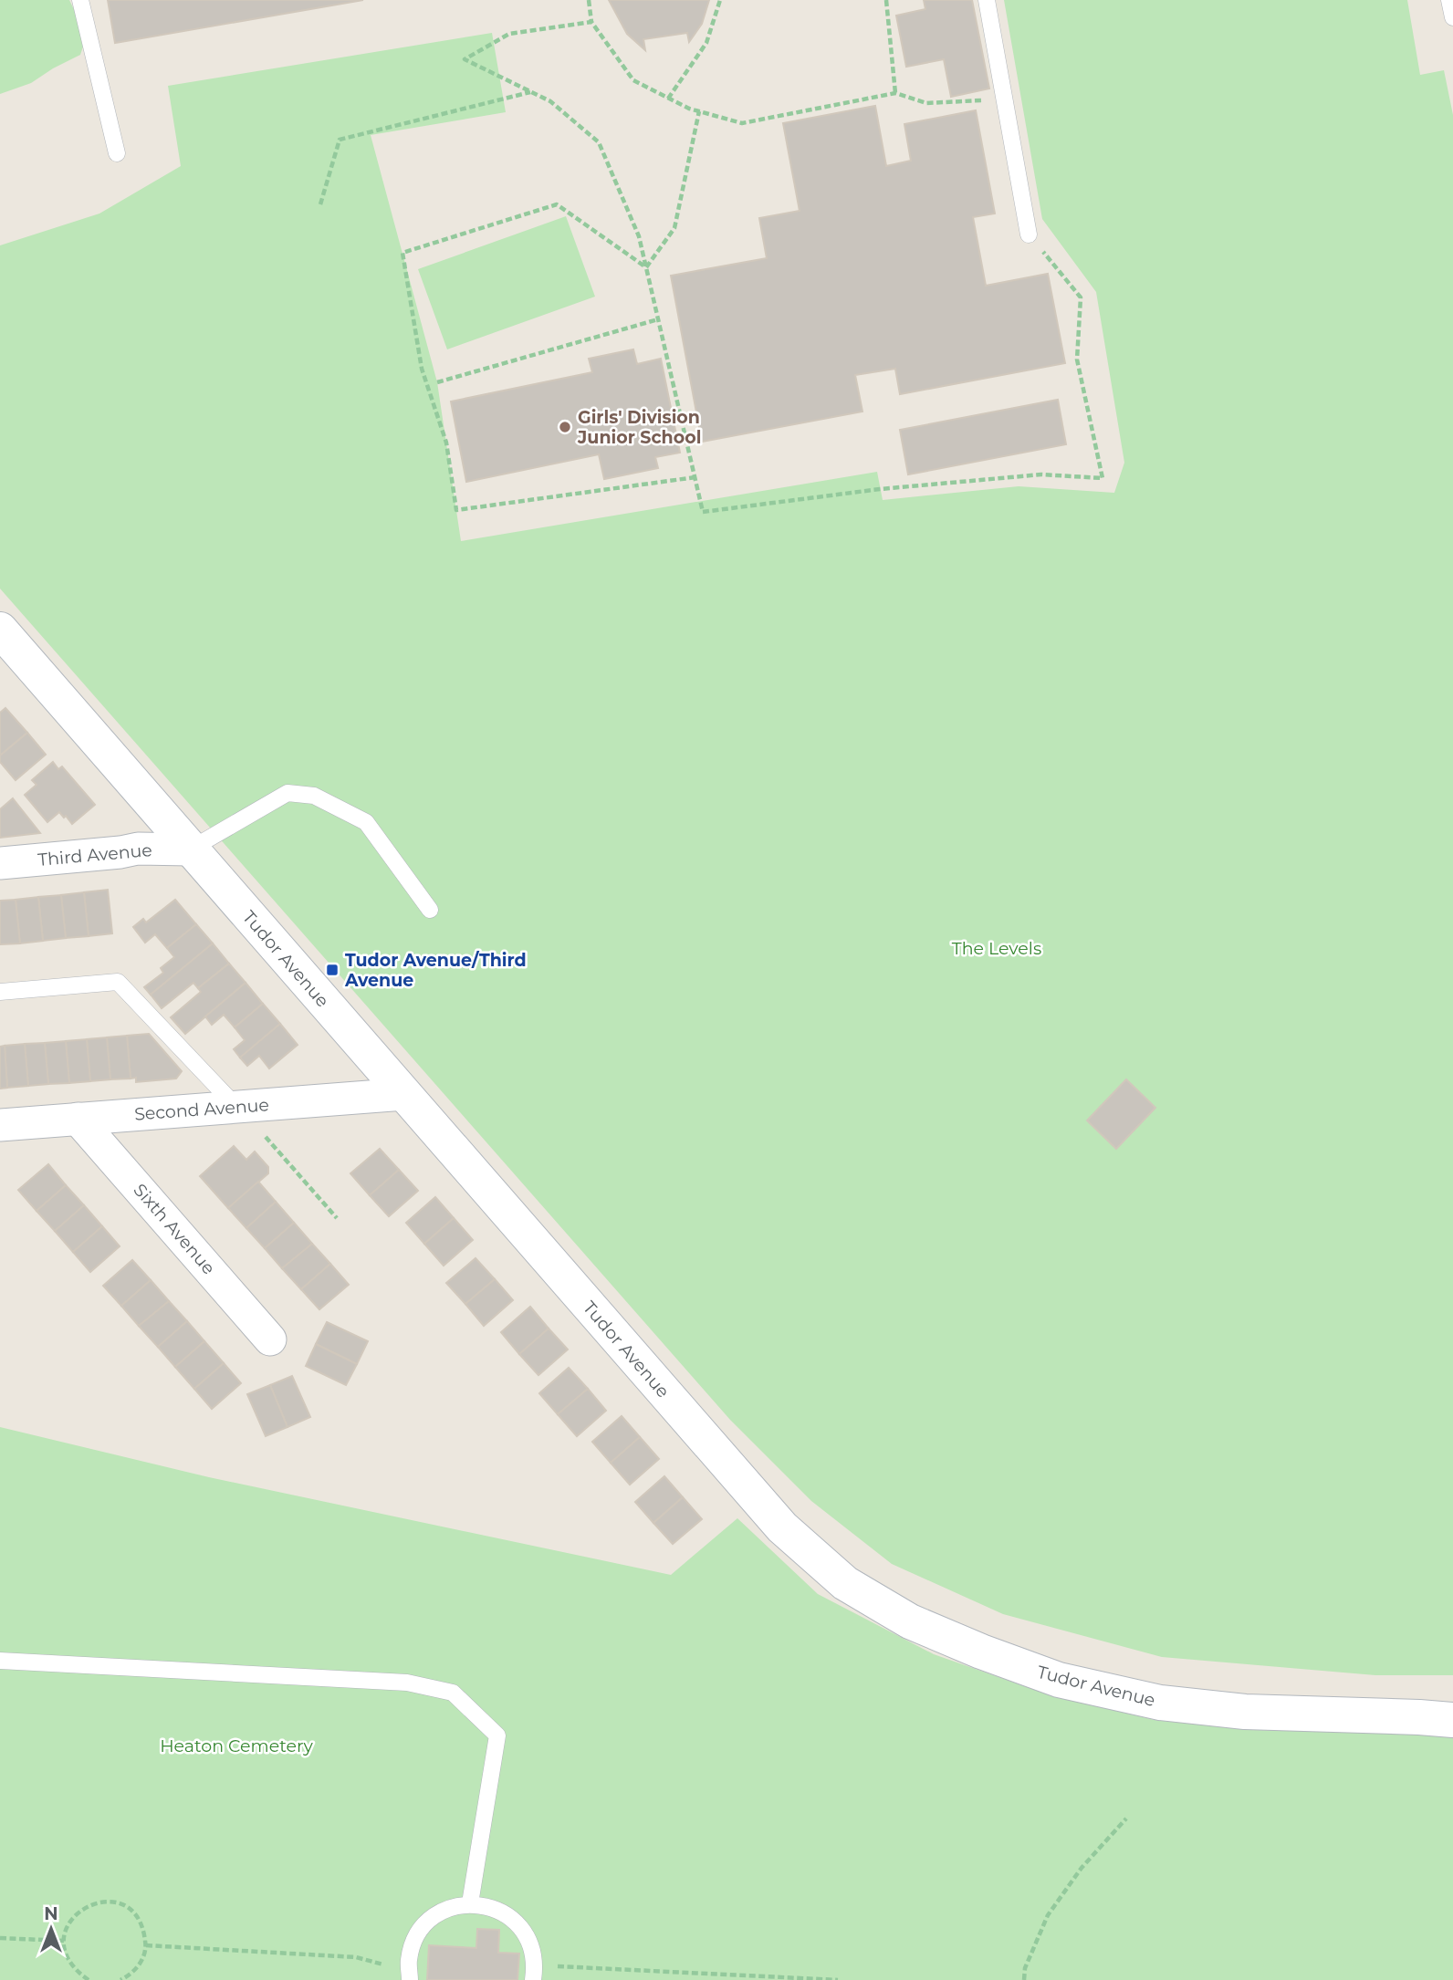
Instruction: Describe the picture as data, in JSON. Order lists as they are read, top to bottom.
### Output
{
  "streets": {
    "main road": ["Tudor Avenue"],
    "street": ["Third Avenue", "Second Avenue", "Sixth Avenue"]
  },
  "crossings": [
    ["Third Avenue", "Tudor Avenue"],
    ["Tudor Avenue", "Second Avenue"],
    ["Second Avenue", "Sixth Avenue"]
  ],
  "parks": ["The Levels", "Heaton Cemetery"],
  "places": {
    "other": ["Girls' Division Junior School"],
    "transit": ["Tudor Avenue/Third Avenue"]
  },
  "north": "top"
}
